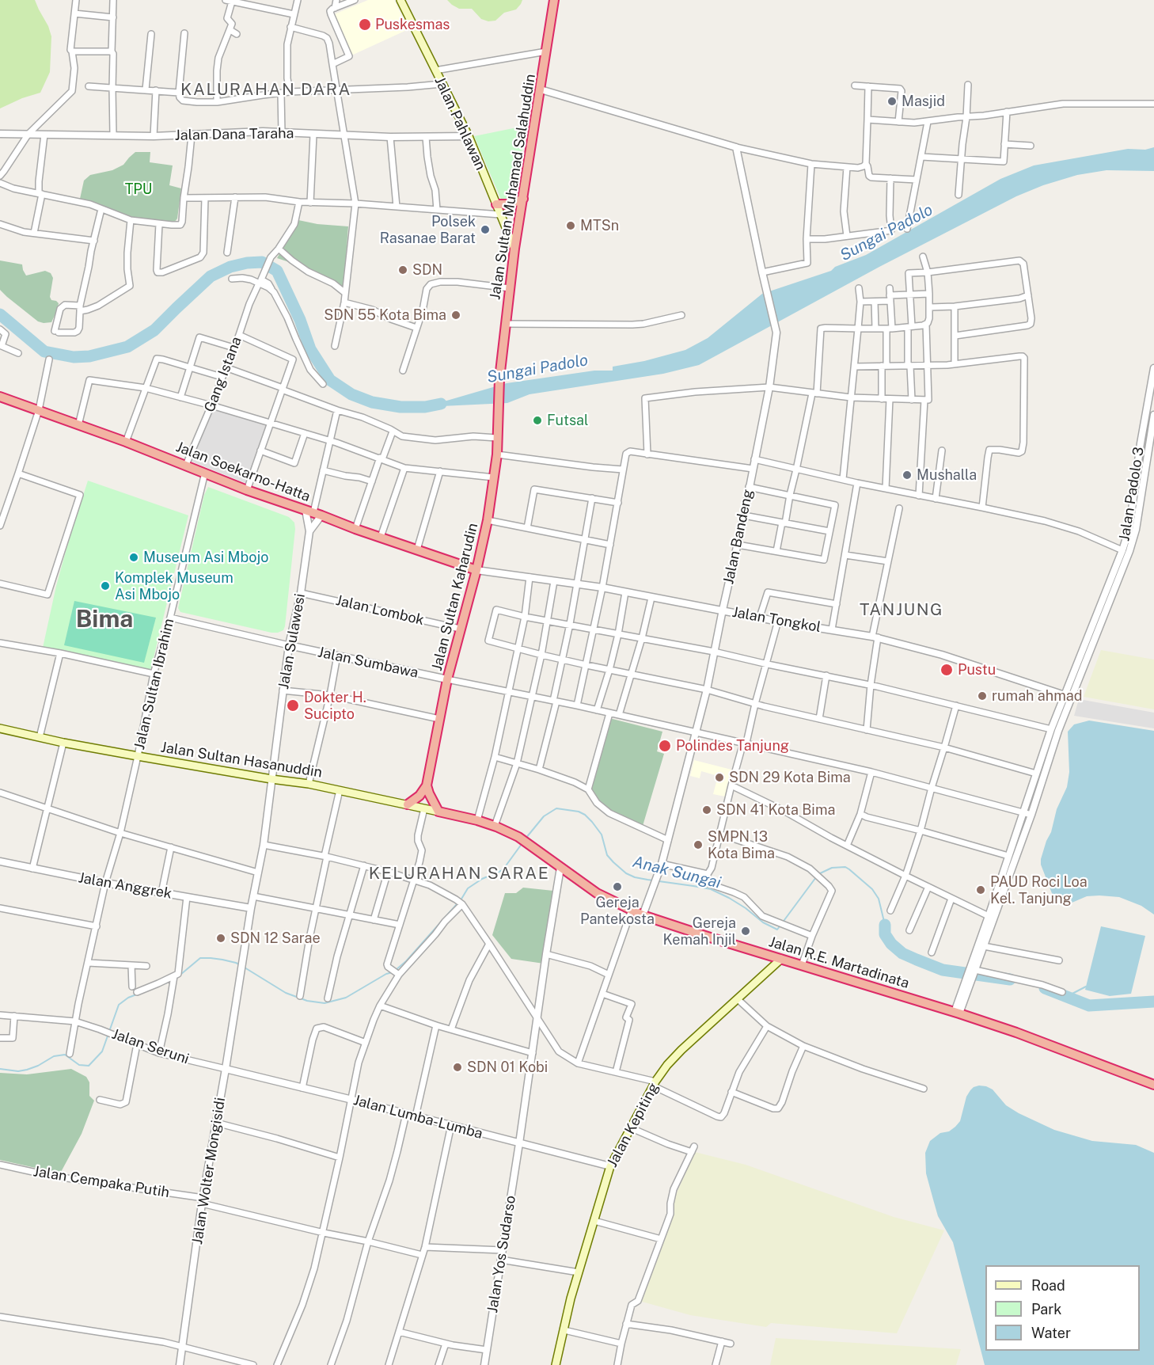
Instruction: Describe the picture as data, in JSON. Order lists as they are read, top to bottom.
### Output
{
  "streets": {
    "highway": [
      "Jalan Sultan Muhamad Salahuddin",
      "Jalan Soekarno-Hatta",
      "Jalan Sultan Kaharudin",
      "Jalan Sultan Hasanuddin",
      "Jalan R.E. Martadinata"
    ],
    "main road": ["Jalan Pahlawan", "Jalan Kepiting"],
    "street": [
      "Jalan Dana Taraha",
      "Gang Istana",
      "Jalan Padolo 3",
      "Jalan Bandeng",
      "Jalan Lombok",
      "Jalan Tongkol",
      "Jalan Sulawesi",
      "Jalan Sumbawa",
      "Jalan Sultan Ibrahim",
      "Jalan Anggrek",
      "Jalan Seruni",
      "Jalan Lumba-Lumba",
      "Jalan Wolter Mongisidi",
      "Jalan Cempaka Putih",
      "Jalan Yos Sudarso"
    ]
  },
  "crossings": [
    ["Jalan Pahlawan", "Jalan Dana Taraha"],
    ["Jalan Pahlawan", "Jalan Sultan Muhamad Salahuddin"],
    ["Jalan Sultan Muhamad Salahuddin", "Jalan Sultan Kaharudin"],
    ["Gang Istana", "Jalan Soekarno-Hatta"],
    ["Jalan Soekarno-Hatta", "Jalan Sultan Kaharudin"],
    ["Jalan Soekarno-Hatta", "Jalan Tongkol"],
    ["Jalan Soekarno-Hatta", "Jalan Sulawesi"],
    ["Jalan Soekarno-Hatta", "Jalan Sultan Ibrahim"],
    ["Jalan Padolo 3", "Jalan Tongkol"],
    ["Jalan Bandeng", "Jalan Tongkol"],
    ["Jalan Bandeng", "Jalan R.E. Martadinata"],
    ["Jalan Sultan Kaharudin", "Jalan Lombok"],
    ["Jalan Sultan Kaharudin", "Jalan Tongkol"],
    ["Jalan Sultan Kaharudin", "Jalan Sumbawa"],
    ["Jalan Lombok", "Jalan Sulawesi"],
    ["Jalan Sulawesi", "Jalan Sumbawa"],
    ["Jalan Sulawesi", "Jalan Sultan Hasanuddin"],
    ["Jalan Sultan Ibrahim", "Jalan Sultan Hasanuddin"],
    ["Jalan Sultan Ibrahim", "Jalan Anggrek"],
    ["Jalan Sultan Ibrahim", "Jalan Seruni"],
    ["Jalan Sultan Hasanuddin", "Jalan R.E. Martadinata"],
    ["Jalan Anggrek", "Jalan Wolter Mongisidi"],
    ["Jalan R.E. Martadinata", "Jalan Kepiting"],
    ["Jalan R.E. Martadinata", "Jalan Yos Sudarso"],
    ["Jalan Seruni", "Jalan Lumba-Lumba"],
    ["Jalan Seruni", "Jalan Wolter Mongisidi"],
    ["Jalan Lumba-Lumba", "Jalan Kepiting"],
    ["Jalan Lumba-Lumba", "Jalan Wolter Mongisidi"],
    ["Jalan Lumba-Lumba", "Jalan Yos Sudarso"],
    ["Jalan Wolter Mongisidi", "Jalan Cempaka Putih"]
  ],
  "districts": [
    "KALURAHAN DARA",
    "TANJUNG",
    "Bima",
    "KELURAHAN SARAE"
  ],
  "water": ["Sungai Padolo", "Anak Sungai"],
  "parks": ["TPU"],
  "places": [
    "Puskesmas",
    "Masjid",
    "MTSn",
    "Polsek Rasanae Barat",
    "SDN",
    "SDN 55 Kota Bima",
    "Futsal",
    "Mushalla",
    "Museum Asi Mbojo",
    "Komplek Museum Asi Mbojo",
    "Pustu",
    "rumah ahmad",
    "Dokter H. Sucipto",
    "Polindes Tanjung",
    "SDN 29 Kota Bima",
    "SDN 41 Kota Bima",
    "SMPN 13 Kota Bima",
    "Gereja Pantekosta",
    "PAUD Roci Loa Kel. Tanjung",
    "Gereja Kemah Injil",
    "SDN 12 Sarae",
    "SDN 01 Kobi"
  ],
  "legend": ["Road", "Park", "Water"]
}
